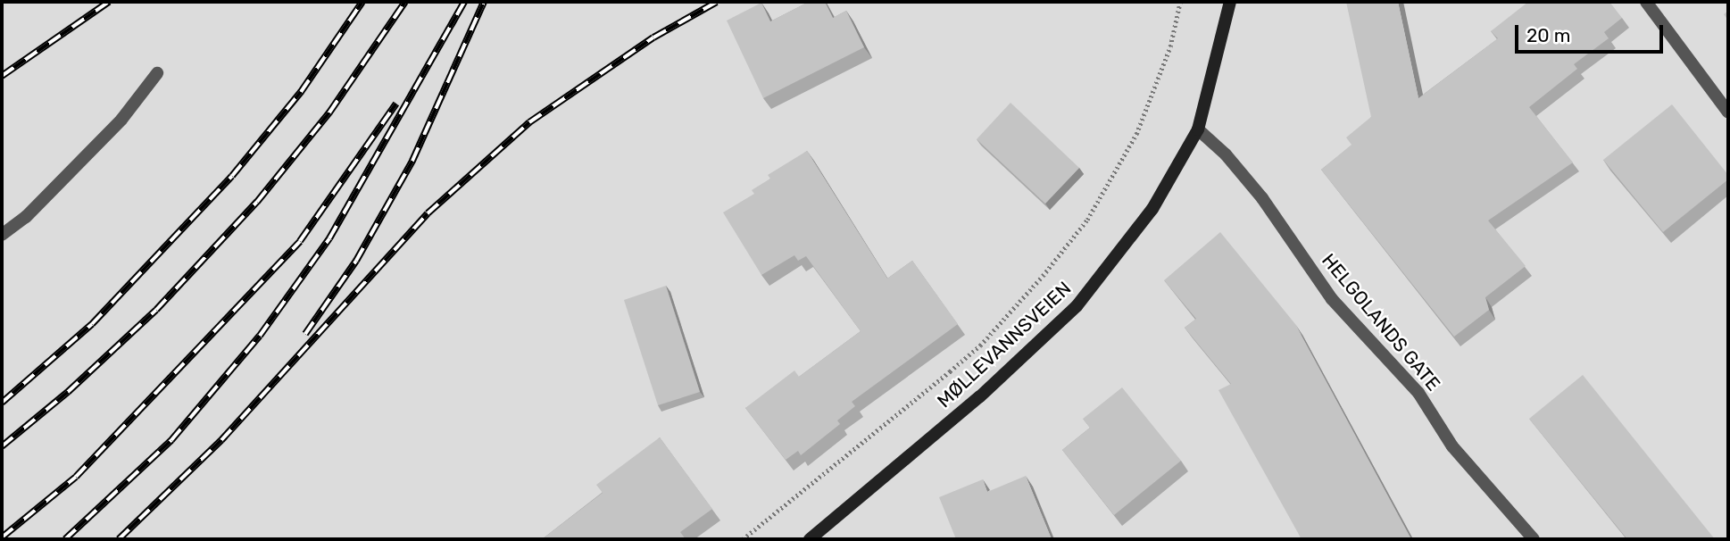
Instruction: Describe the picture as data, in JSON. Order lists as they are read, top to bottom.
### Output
{
  "streets": {
    "main road": ["MØLLEVANNSVEIEN"],
    "street": ["HELGOLANDS GATE"]
  },
  "crossings": [
    ["HELGOLANDS GATE", "MØLLEVANNSVEIEN"]
  ],
  "scale_bar": "20 m"
}
